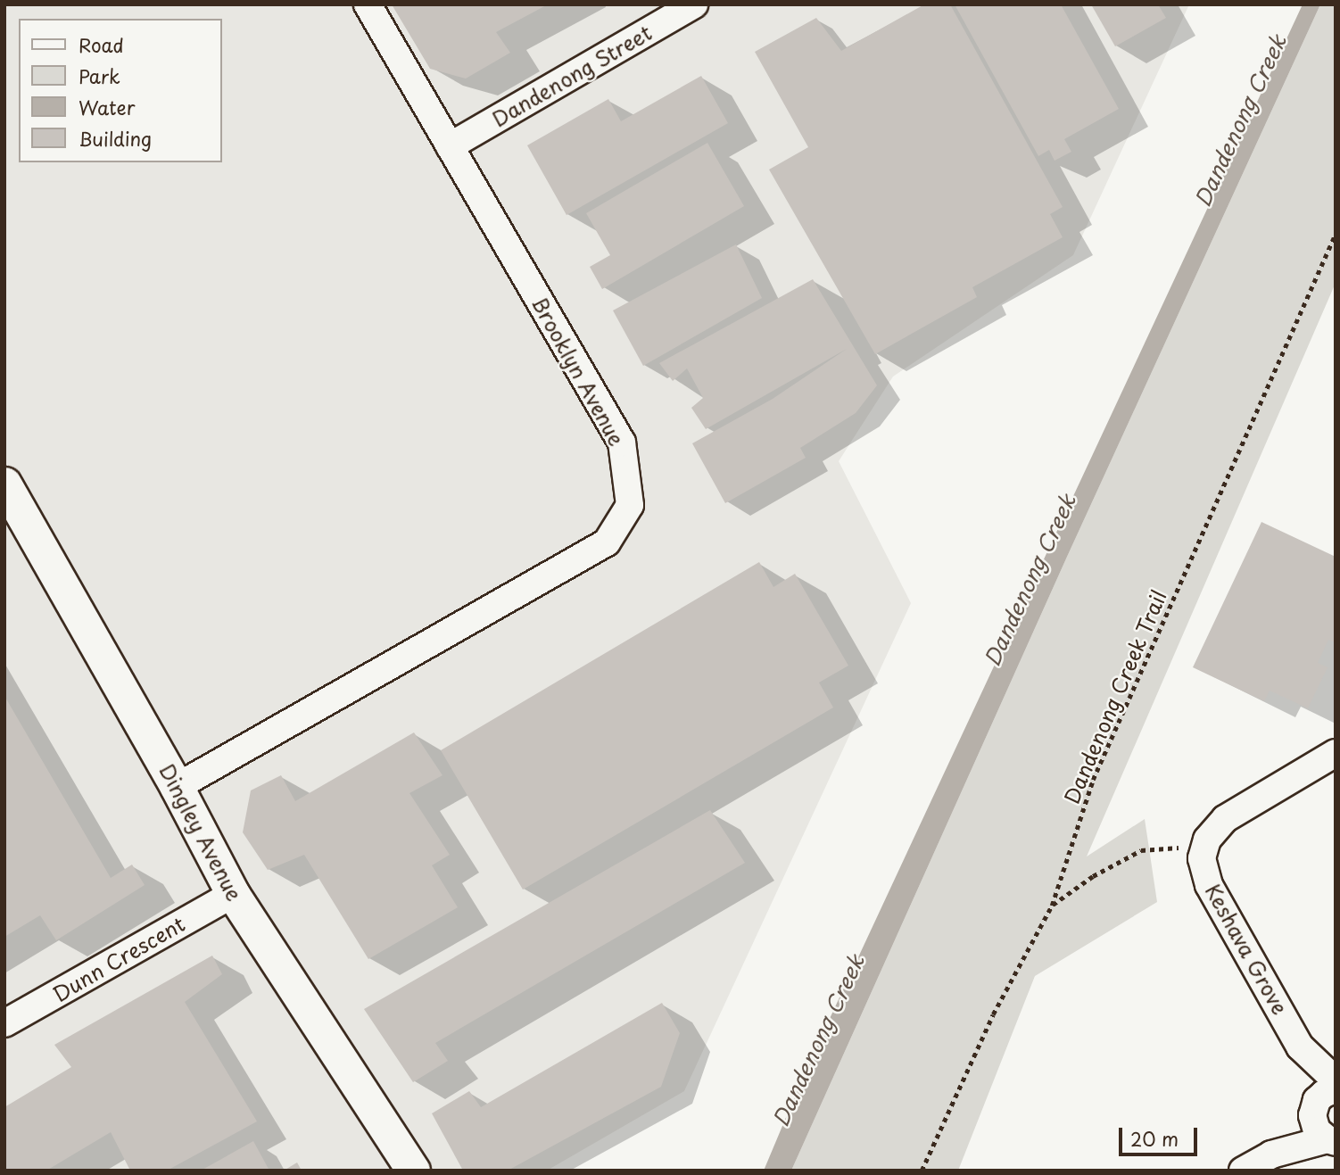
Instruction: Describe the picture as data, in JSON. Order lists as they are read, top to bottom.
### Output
{
  "streets": {
    "street": [
      "Dandenong Street",
      "Brooklyn Avenue",
      "Dingley Avenue",
      "Keshava Grove",
      "Dunn Crescent"
    ],
    "path": ["Dandenong Creek Trail"]
  },
  "crossings": [
    ["Dandenong Street", "Brooklyn Avenue"],
    ["Brooklyn Avenue", "Dingley Avenue"],
    ["Dingley Avenue", "Dunn Crescent"]
  ],
  "water": ["Dandenong Creek"],
  "legend": [
    "Road",
    "Park",
    "Water",
    "Building"
  ],
  "scale_bar": "20 m"
}
